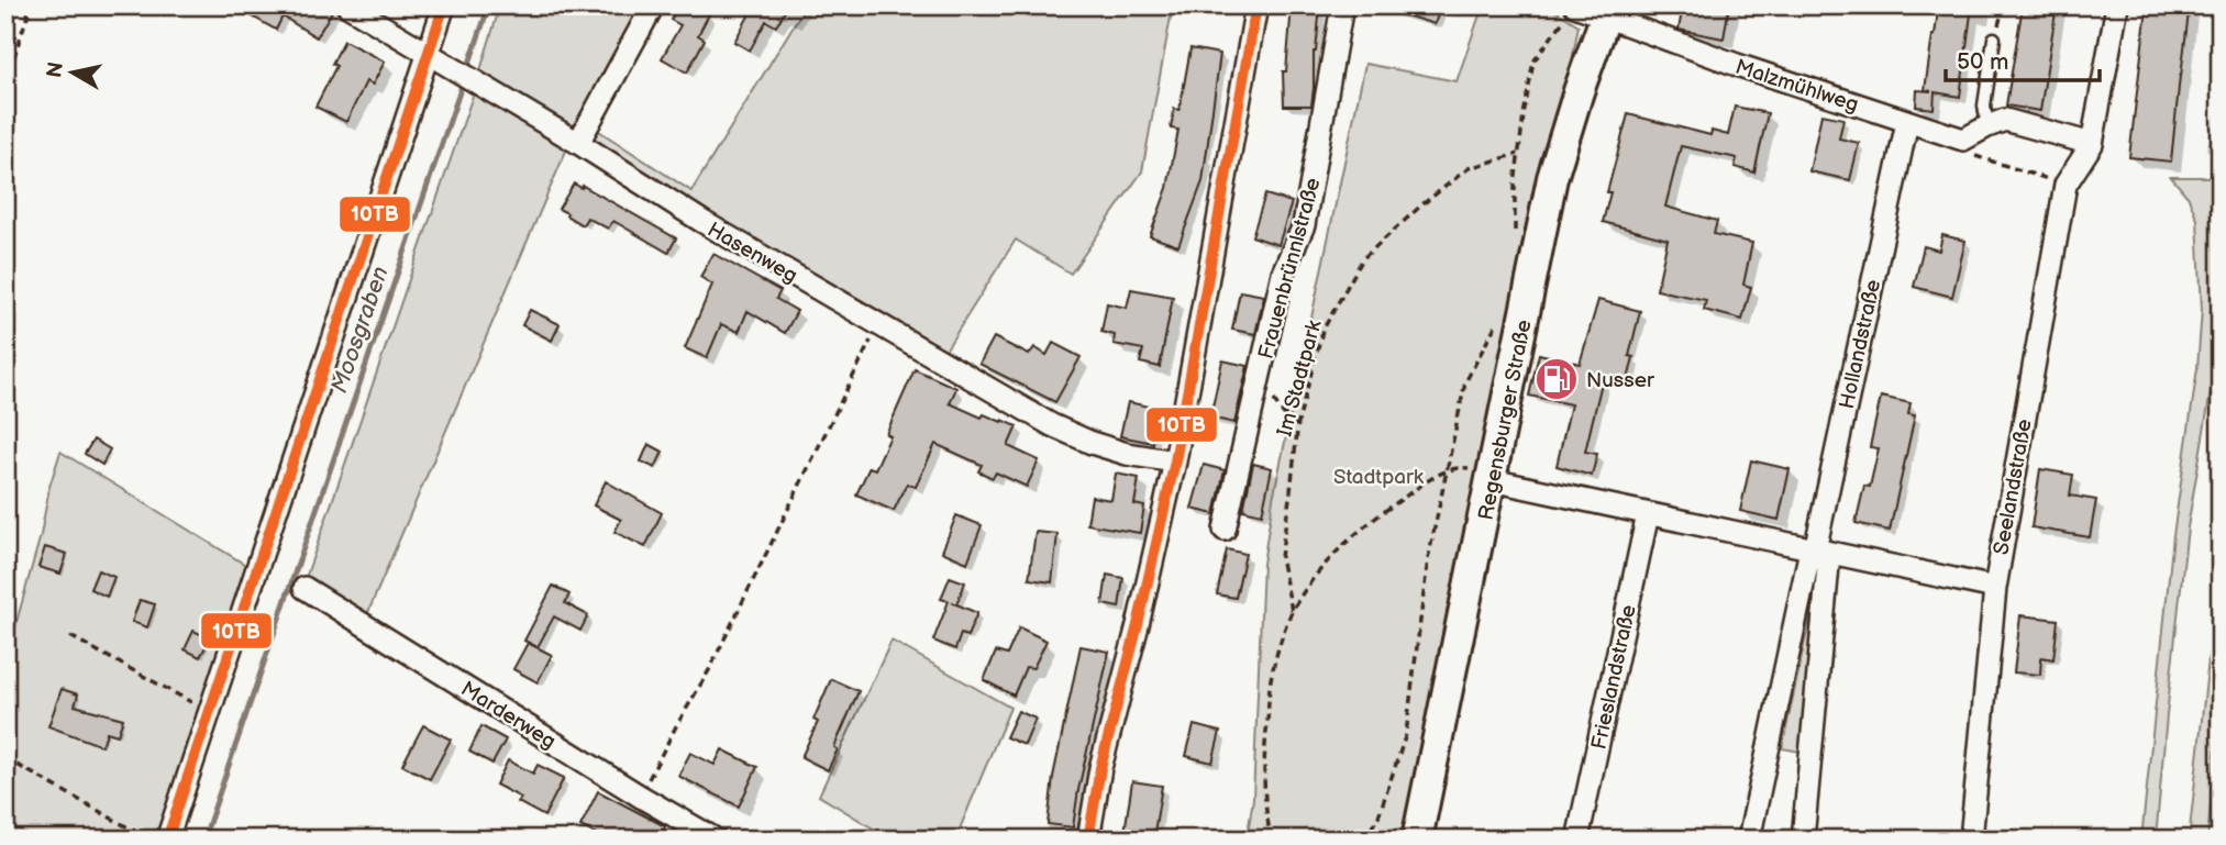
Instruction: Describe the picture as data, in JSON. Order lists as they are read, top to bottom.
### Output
{
  "streets": {
    "street": [
      "Malzmühlweg",
      "Hasenweg",
      "Frauenbrünnlstraße",
      "Hollandstraße",
      "Regensburger Straße",
      "Seelandstraße",
      "Frieslandstraße",
      "Marderweg"
    ],
    "path": ["Im Stadtpark"]
  },
  "crossings": [
    ["Malzmühlweg", "Hollandstraße"],
    ["Malzmühlweg", "Regensburger Straße"],
    ["Malzmühlweg", "Seelandstraße"]
  ],
  "water": ["Moosgraben"],
  "parks": ["Stadtpark"],
  "places": {
    "fuel station": ["Nusser"]
  },
  "lines": ["transit line 10TB"],
  "scale_bar": "50 m",
  "north": "left"
}
